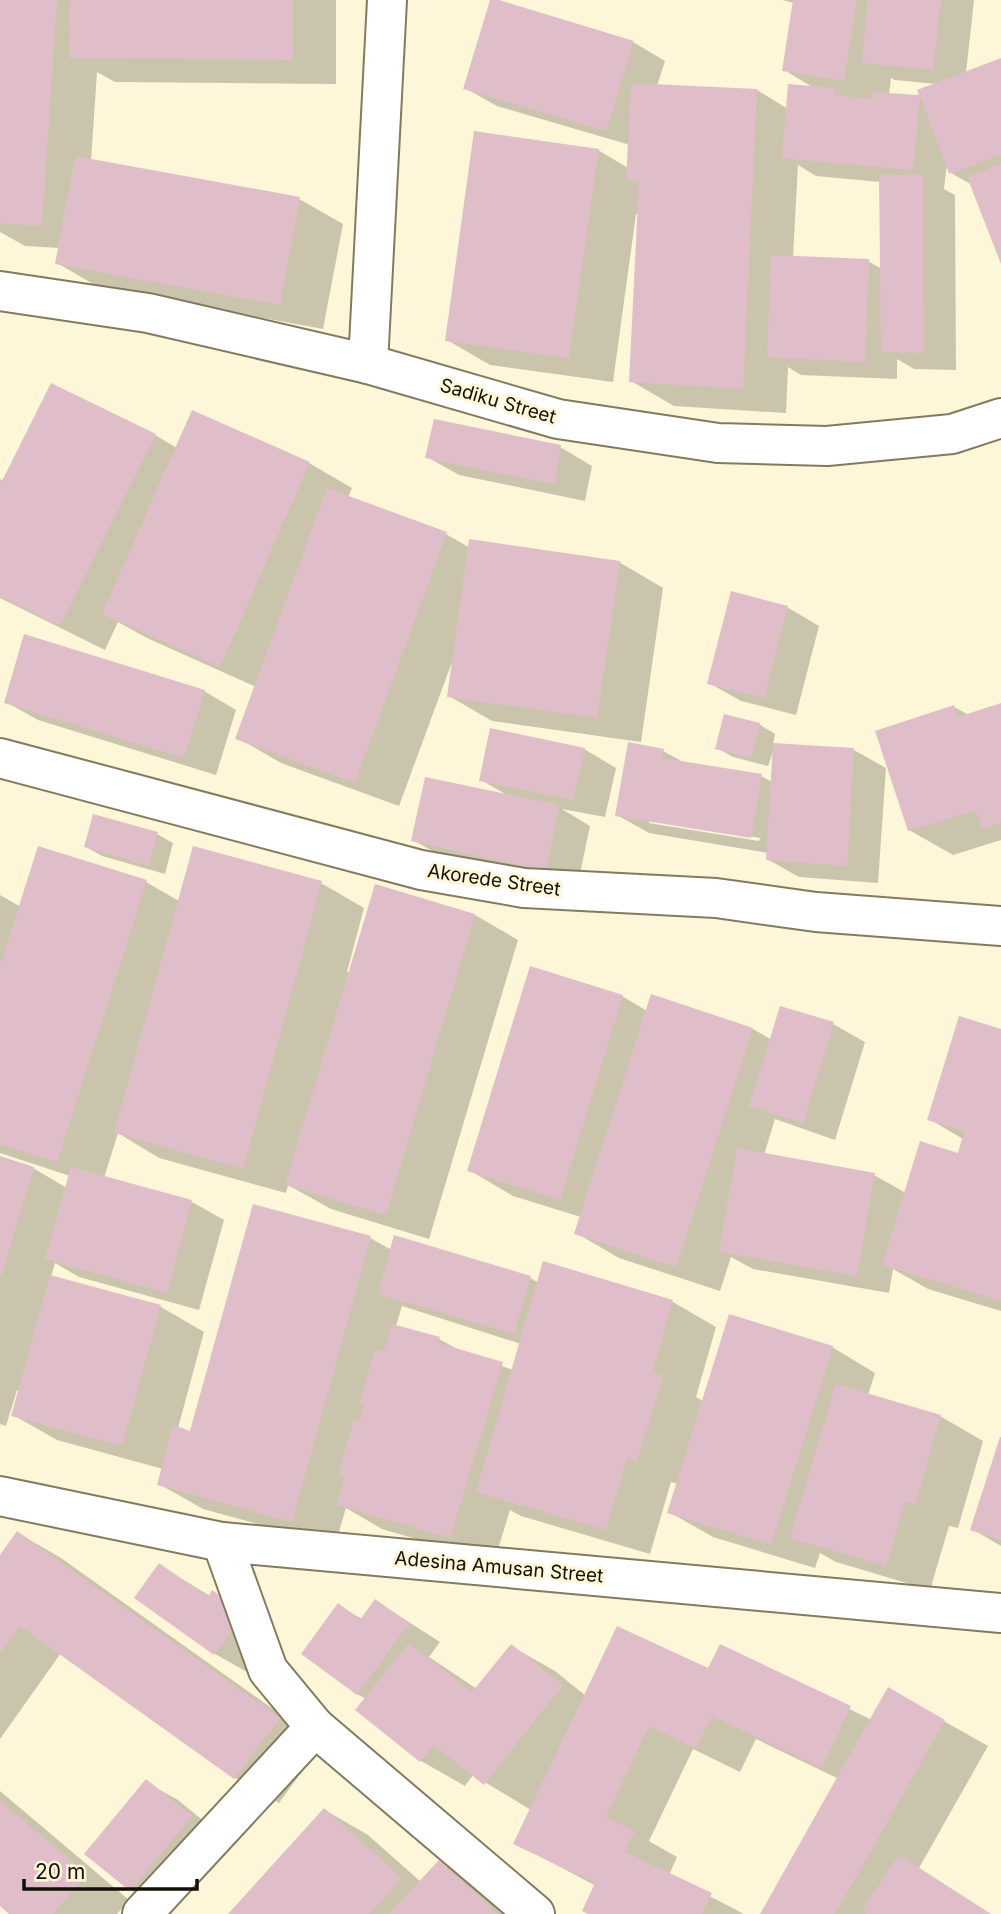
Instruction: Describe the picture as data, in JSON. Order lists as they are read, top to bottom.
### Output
{
  "streets": {
    "street": ["Sadiku Street", "Akorede Street", "Adesina Amusan Street"]
  },
  "scale_bar": "20 m"
}
